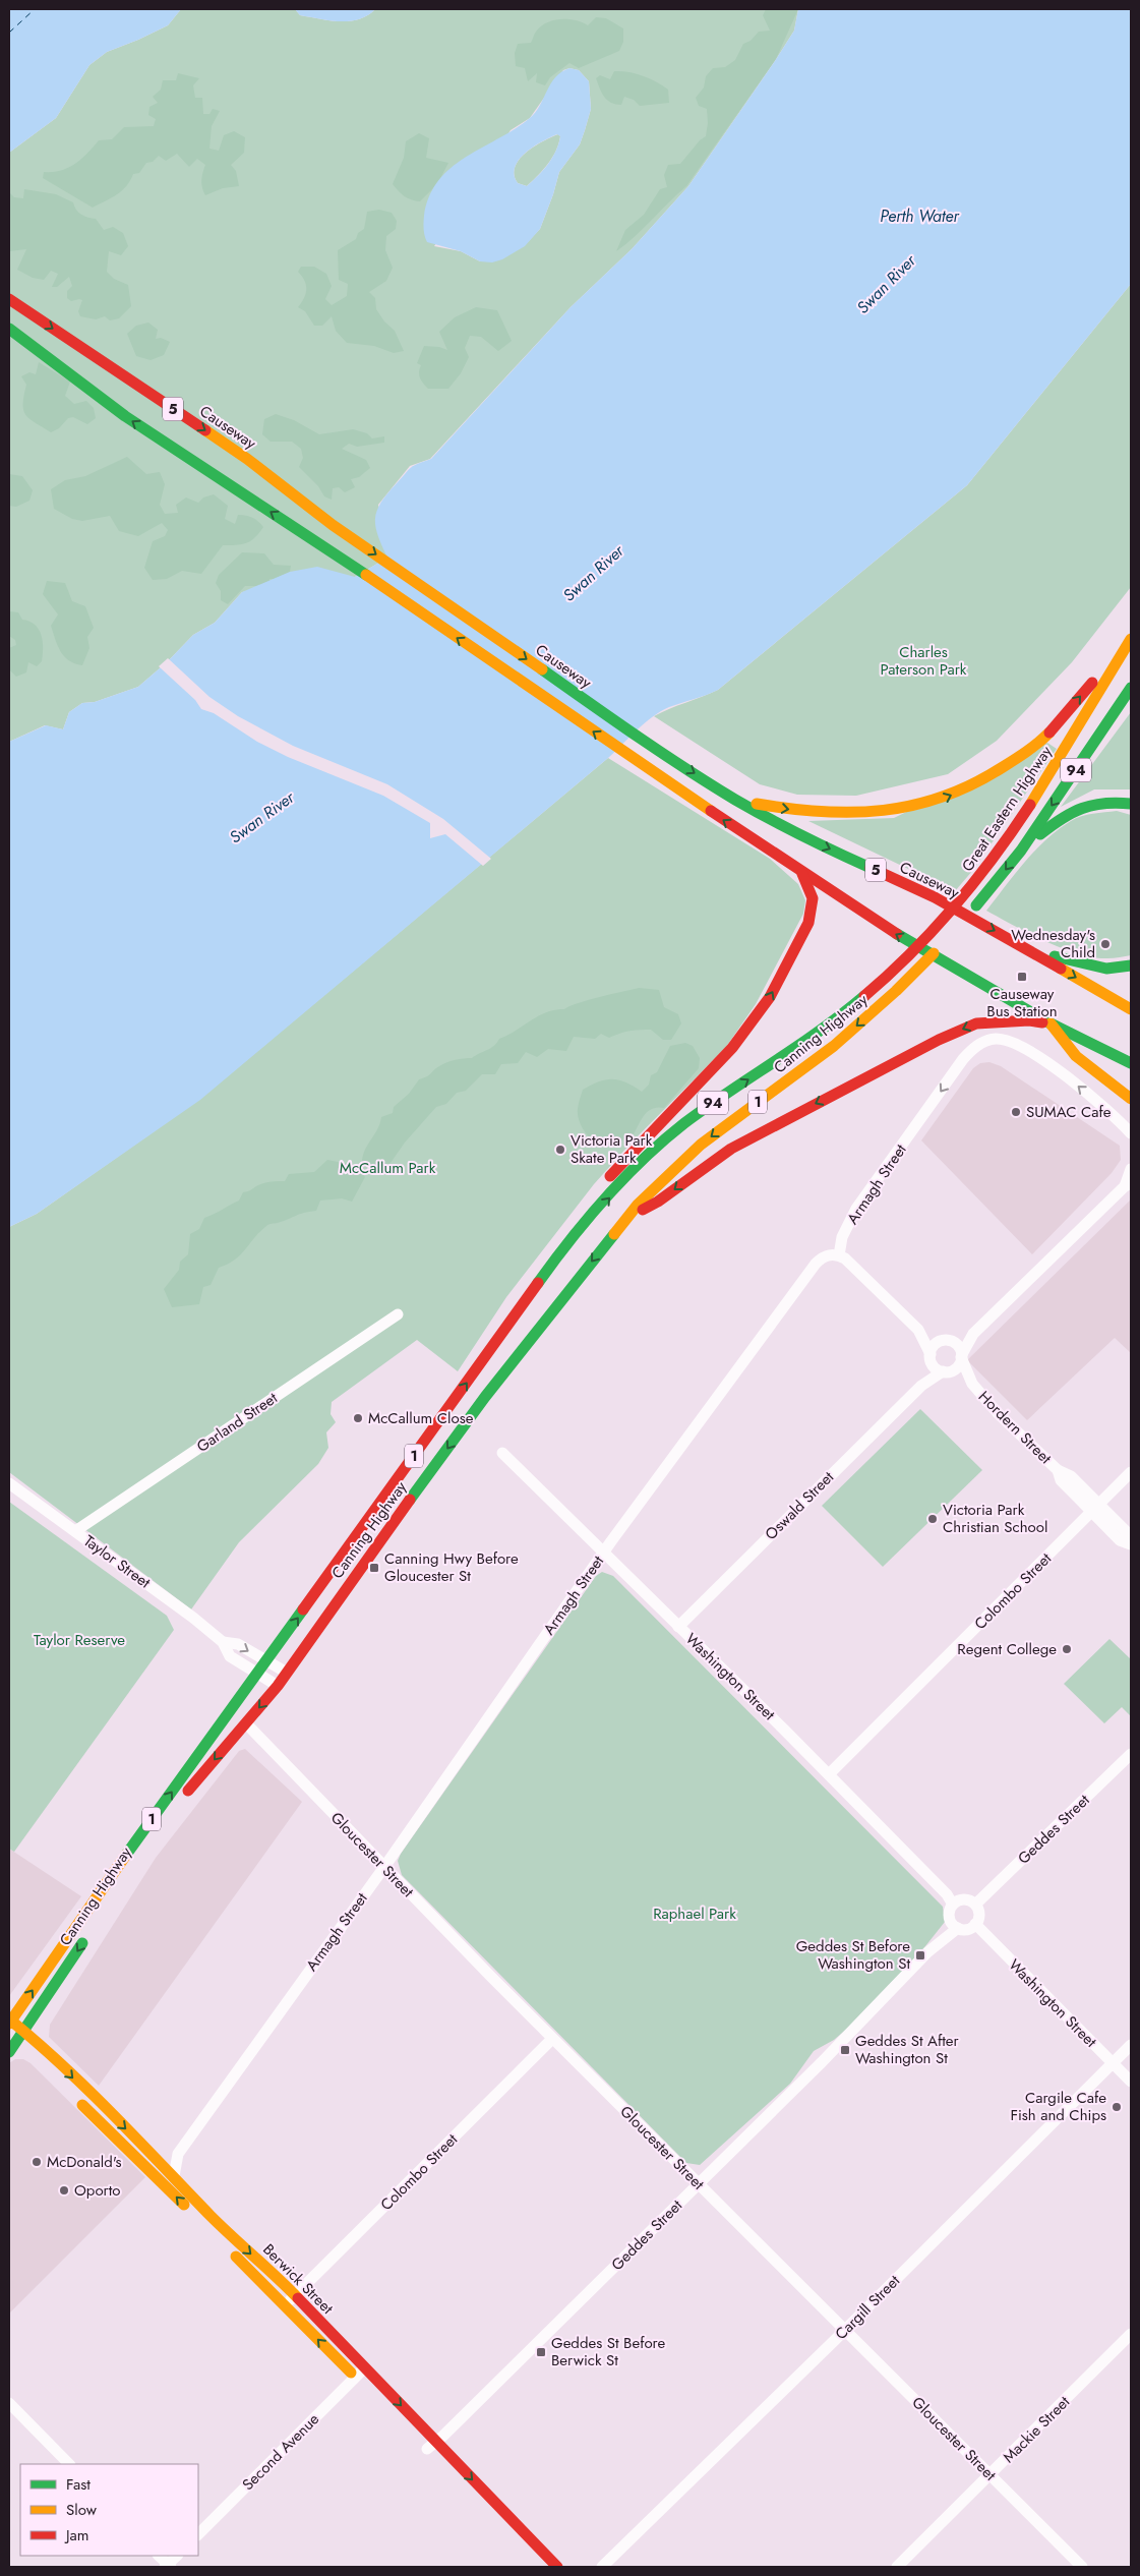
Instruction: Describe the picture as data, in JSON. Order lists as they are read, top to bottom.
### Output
{
  "streets": {
    "main road": [
      "5",
      "Causeway",
      "94",
      "Great Eastern Highway",
      "Canning Highway",
      "1",
      "Berwick Street"
    ],
    "street": [
      "Armagh Street",
      "Garland Street",
      "Hordern Street",
      "Oswald Street",
      "Taylor Street",
      "Colombo Street",
      "Washington Street",
      "Geddes Street",
      "Gloucester Street",
      "Cargill Street",
      "Mackie Street",
      "Second Avenue"
    ]
  },
  "crossings": [
    ["Great Eastern Highway", "Canning Highway"],
    ["Canning Highway", "Taylor Street"],
    ["Canning Highway", "Gloucester Street"],
    ["Canning Highway", "Berwick Street"],
    ["Armagh Street", "Washington Street"],
    ["Armagh Street", "Gloucester Street"],
    ["Armagh Street", "Berwick Street"],
    ["Garland Street", "Taylor Street"],
    ["Hordern Street", "Oswald Street"],
    ["Hordern Street", "Colombo Street"],
    ["Oswald Street", "Washington Street"],
    ["Colombo Street", "Washington Street"],
    ["Colombo Street", "Gloucester Street"],
    ["Colombo Street", "Berwick Street"],
    ["Washington Street", "Geddes Street"],
    ["Washington Street", "Cargill Street"],
    ["Geddes Street", "Gloucester Street"],
    ["Geddes Street", "Berwick Street"],
    ["Gloucester Street", "Cargill Street"],
    ["Gloucester Street", "Mackie Street"],
    ["Berwick Street", "Second Avenue"]
  ],
  "water": ["Perth Water", "Swan River"],
  "parks": [
    "Charles Paterson Park",
    "McCallum Park",
    "Taylor Reserve",
    "Raphael Park"
  ],
  "places": {
    "other": [
      "Wednesday's Child",
      "SUMAC Cafe",
      "Victoria Park Skate Park",
      "McCallum Close",
      "Victoria Park Christian School",
      "Regent College",
      "Cargile Cafe Fish and Chips",
      "McDonald's",
      "Oporto"
    ],
    "transit": [
      "Causeway Bus Station",
      "Canning Hwy Before Gloucester St",
      "Geddes St Before Washington St",
      "Geddes St After Washington St",
      "Geddes St Before Berwick St"
    ]
  },
  "legend": ["Fast", "Slow", "Jam"]
}
